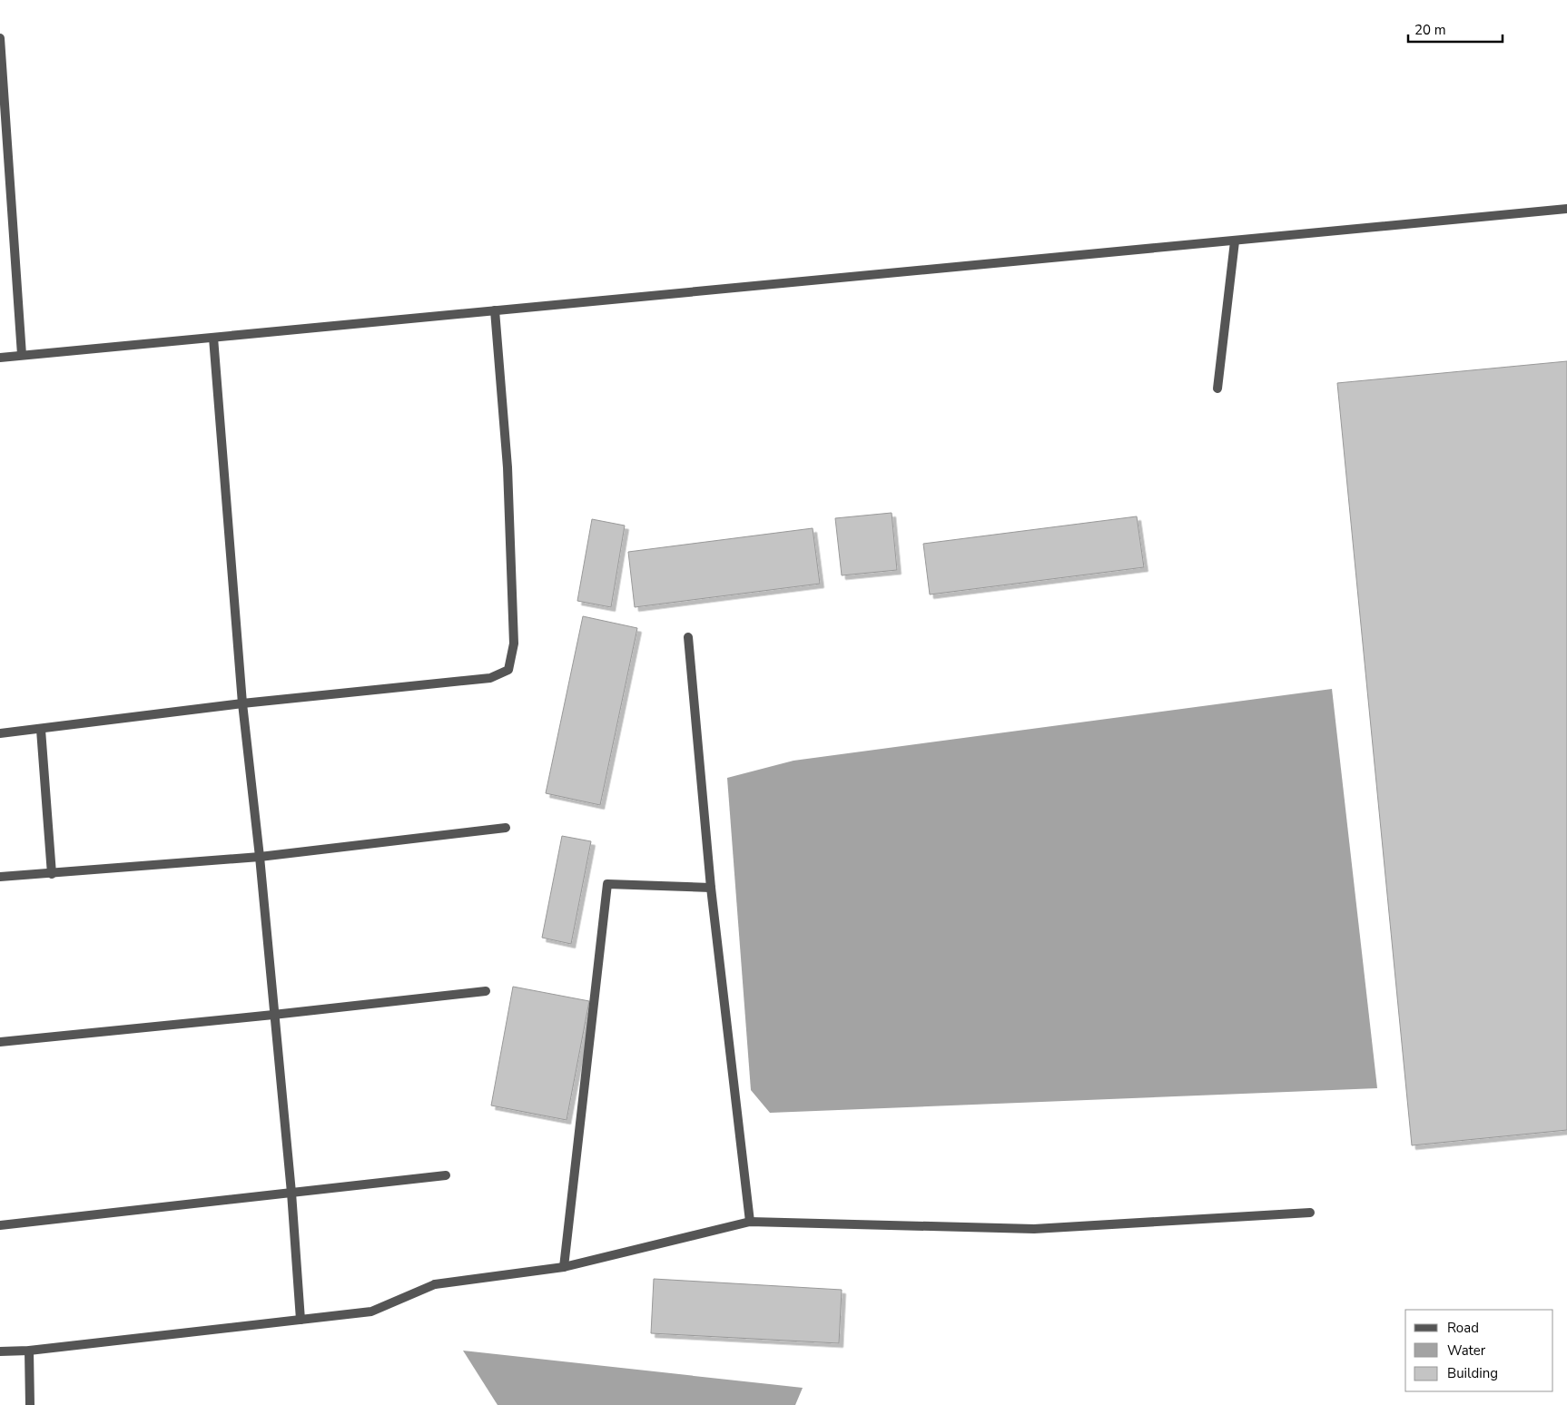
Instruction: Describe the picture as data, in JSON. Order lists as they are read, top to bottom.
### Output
{
  "legend": ["Road", "Water", "Building"],
  "scale_bar": "20 m"
}
